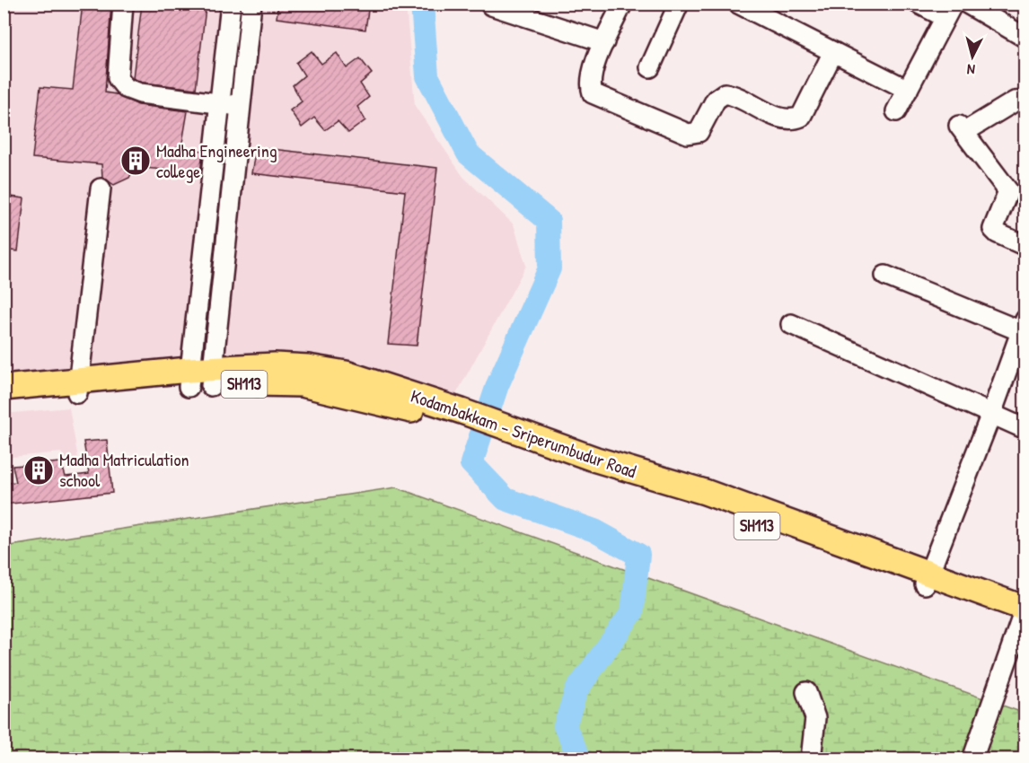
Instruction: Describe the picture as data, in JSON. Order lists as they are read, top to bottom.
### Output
{
  "streets": {
    "main road": ["SH113", "Kodambakkam – Sriperumbudur Road"]
  },
  "places": {
    "building": ["Madha Engineering college", "Madha Matriculation school"]
  },
  "north": "bottom"
}
